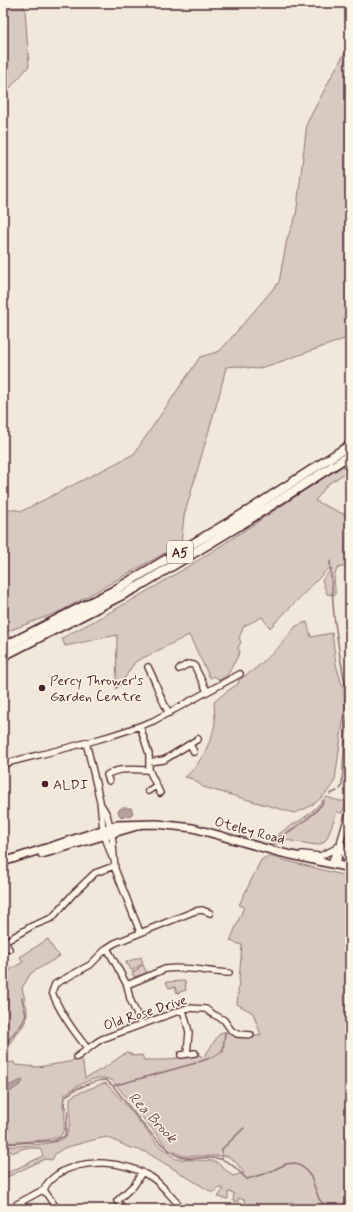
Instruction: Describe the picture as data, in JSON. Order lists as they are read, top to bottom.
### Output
{
  "streets": {
    "highway": ["A5"],
    "main road": ["Oteley Road"],
    "street": ["Old Rose Drive"]
  },
  "water": ["Rea Brook"],
  "places": ["Percy Thrower's Garden Centre", "ALDI"]
}
